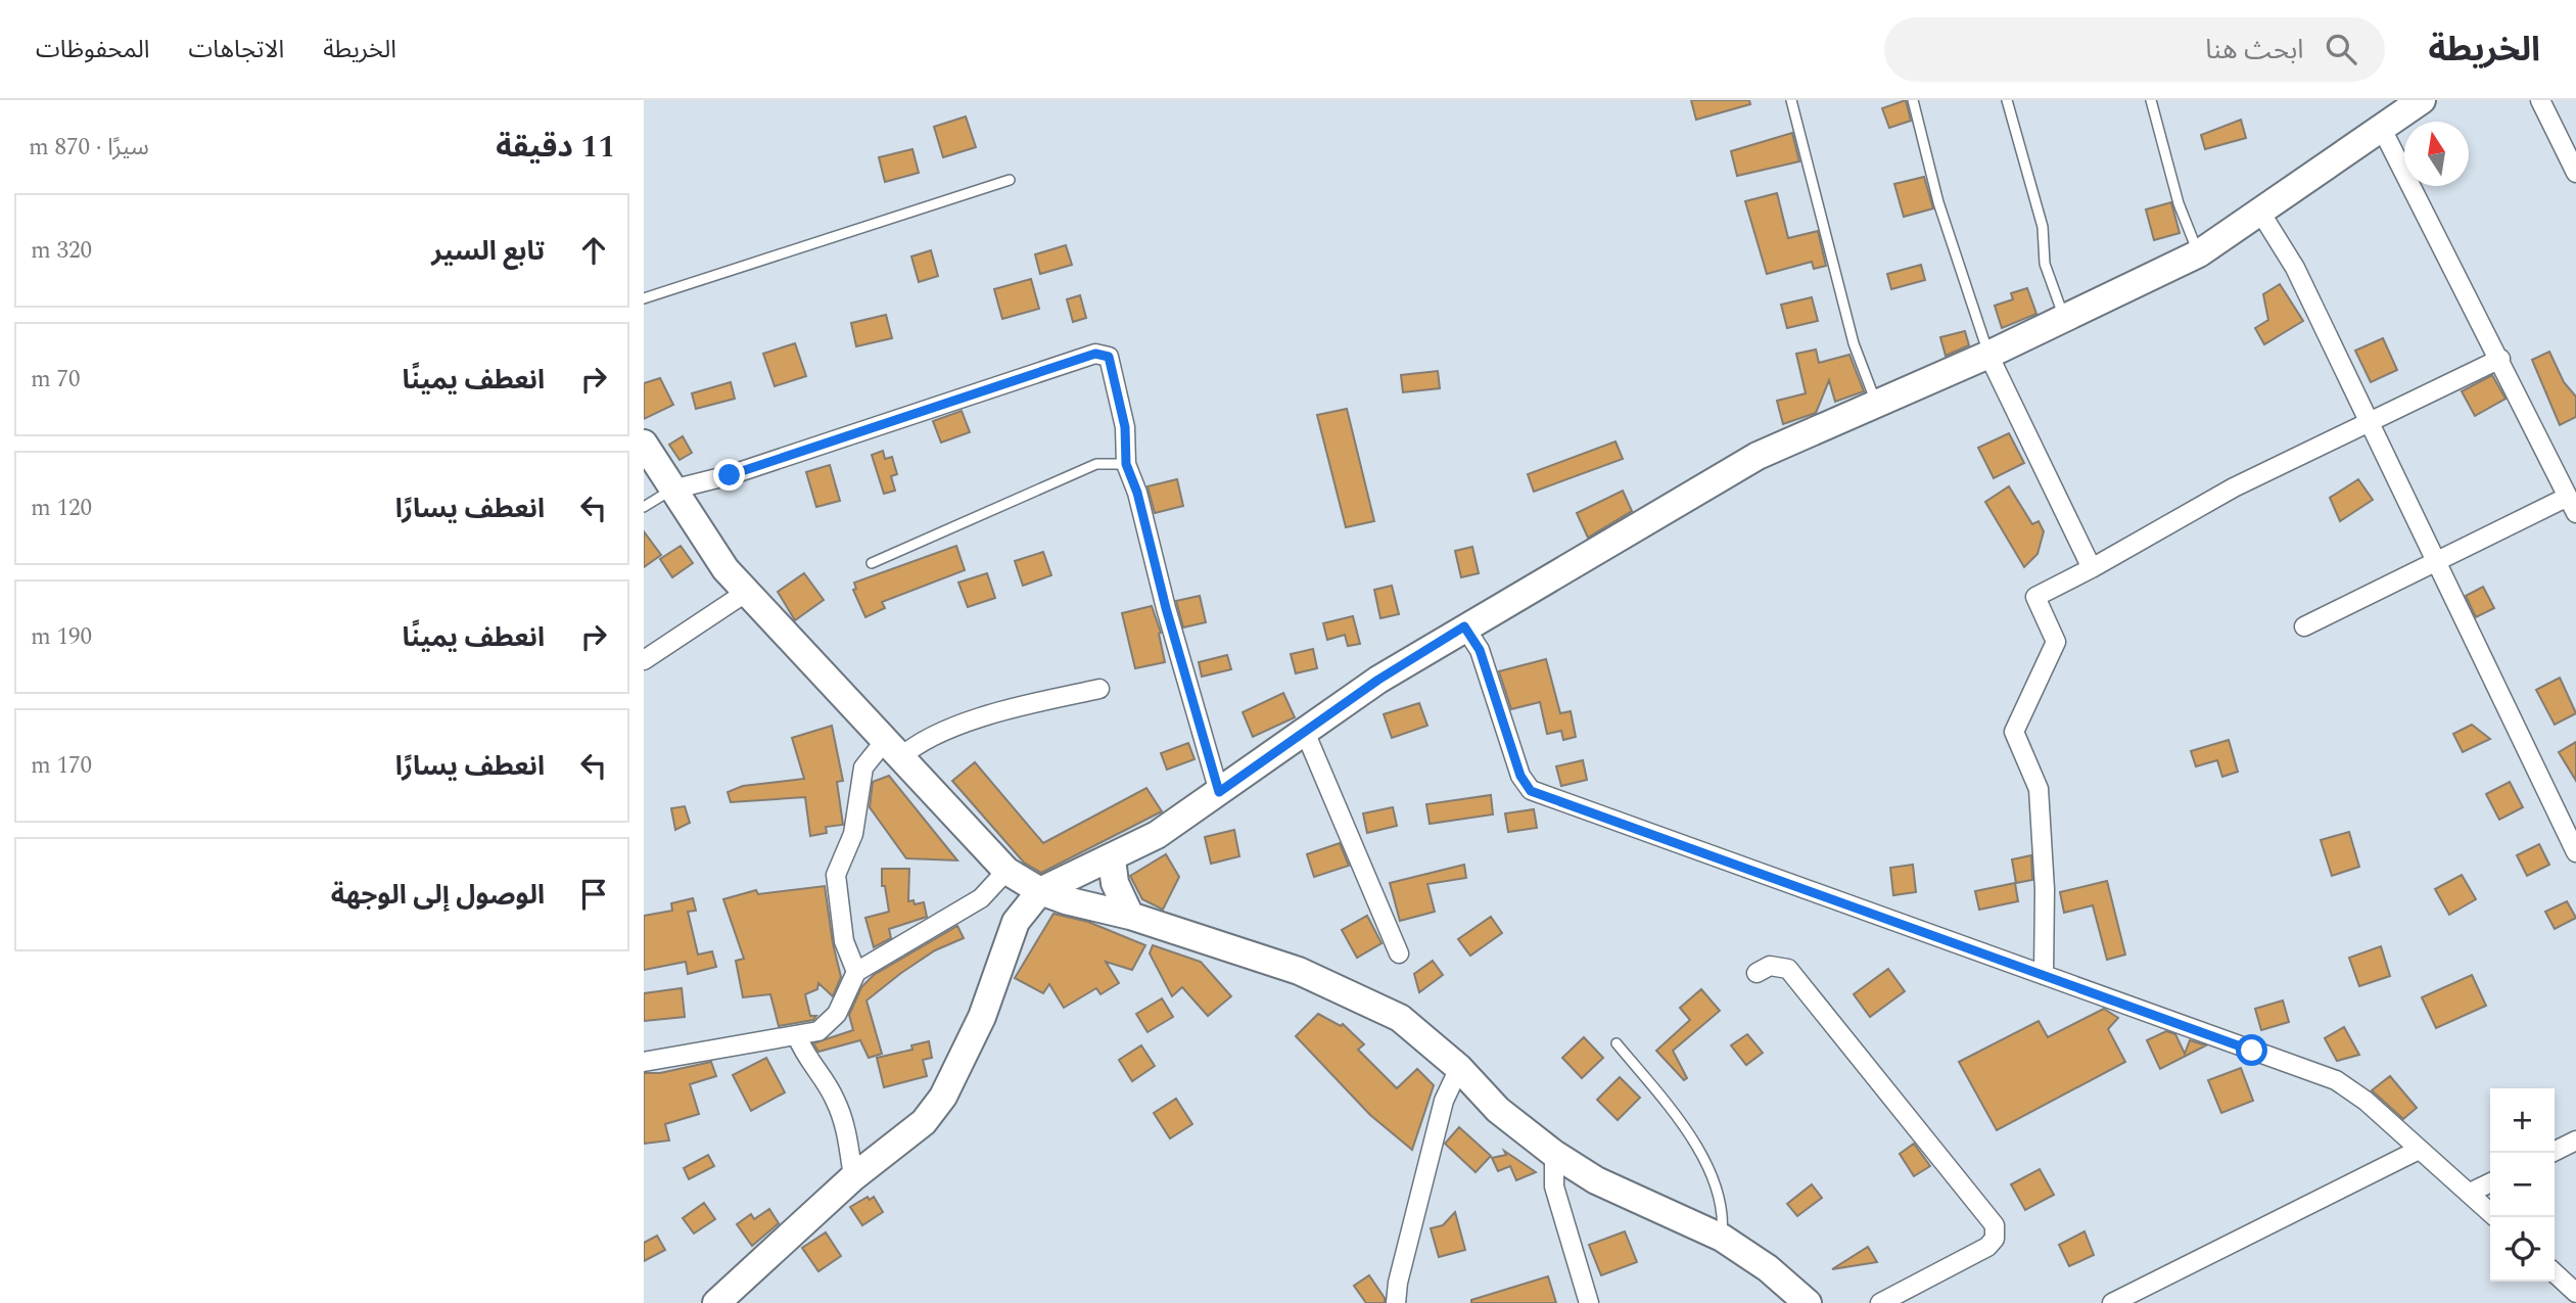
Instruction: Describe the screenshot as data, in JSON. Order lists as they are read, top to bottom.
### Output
{
  "north": "top",
  "page": {
    "header": "الخريطة",
    "search": "ابحث هنا",
    "nav": ["الخريطة", "الاتجاهات", "المحفوظات"],
    "heading": ["11 دقيقة", "سيرًا · 870 m"],
    "list": [
      ["تابع السير", "320 m"],
      ["انعطف يمينًا", "70 m"],
      ["انعطف يسارًا", "120 m"],
      ["انعطف يمينًا", "190 m"],
      ["انعطف يسارًا", "170 m"],
      "الوصول إلى الوجهة"
    ],
    "map_buttons": ["+", "−"]
  }
}
